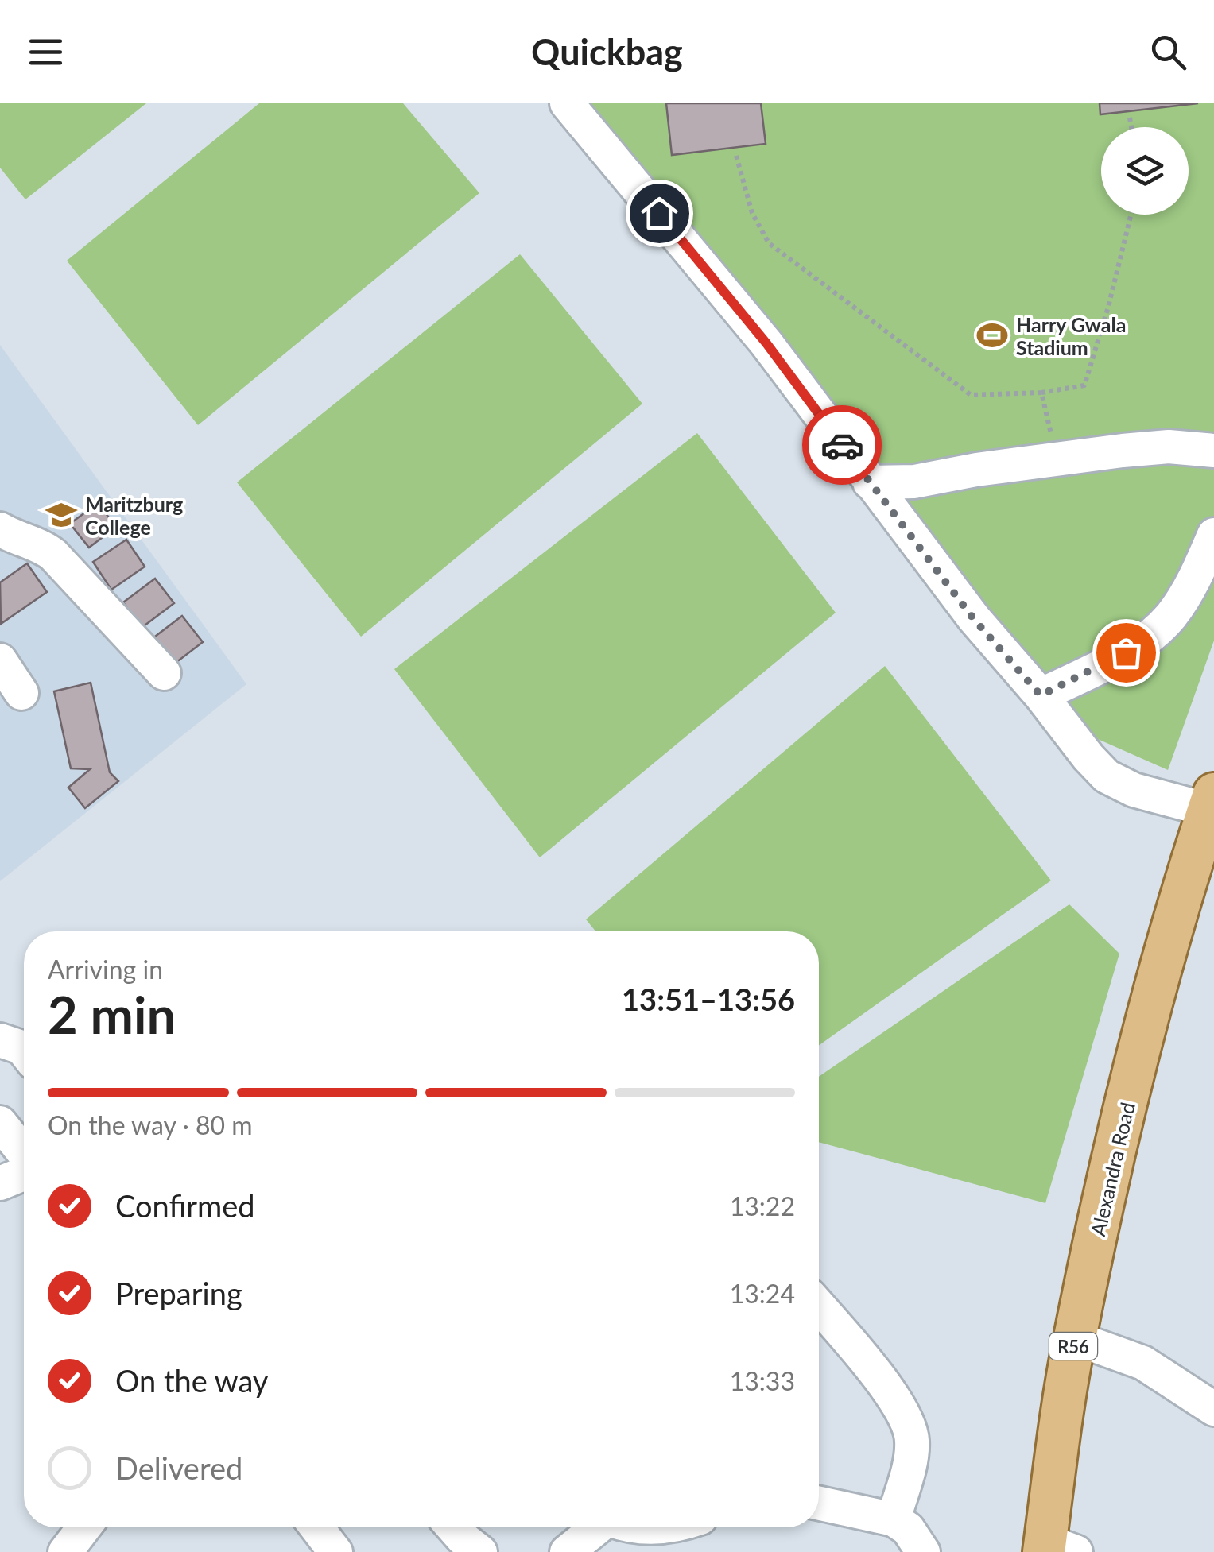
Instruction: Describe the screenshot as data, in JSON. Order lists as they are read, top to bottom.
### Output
{
  "streets": {
    "main road": ["Alexandra Road", "R56"]
  },
  "places": {
    "sports": ["Harry Gwala Stadium"],
    "school or university": ["Maritzburg College"]
  },
  "page": {
    "header": "Quickbag",
    "heading": ["2 min", "Arriving in", "13:51–13:56"],
    "bar": "On the way · 80 m",
    "list": [
      ["Confirmed", "13:22"],
      ["Preparing", "13:24"],
      ["On the way", "13:33"],
      "Delivered"
    ]
  }
}
